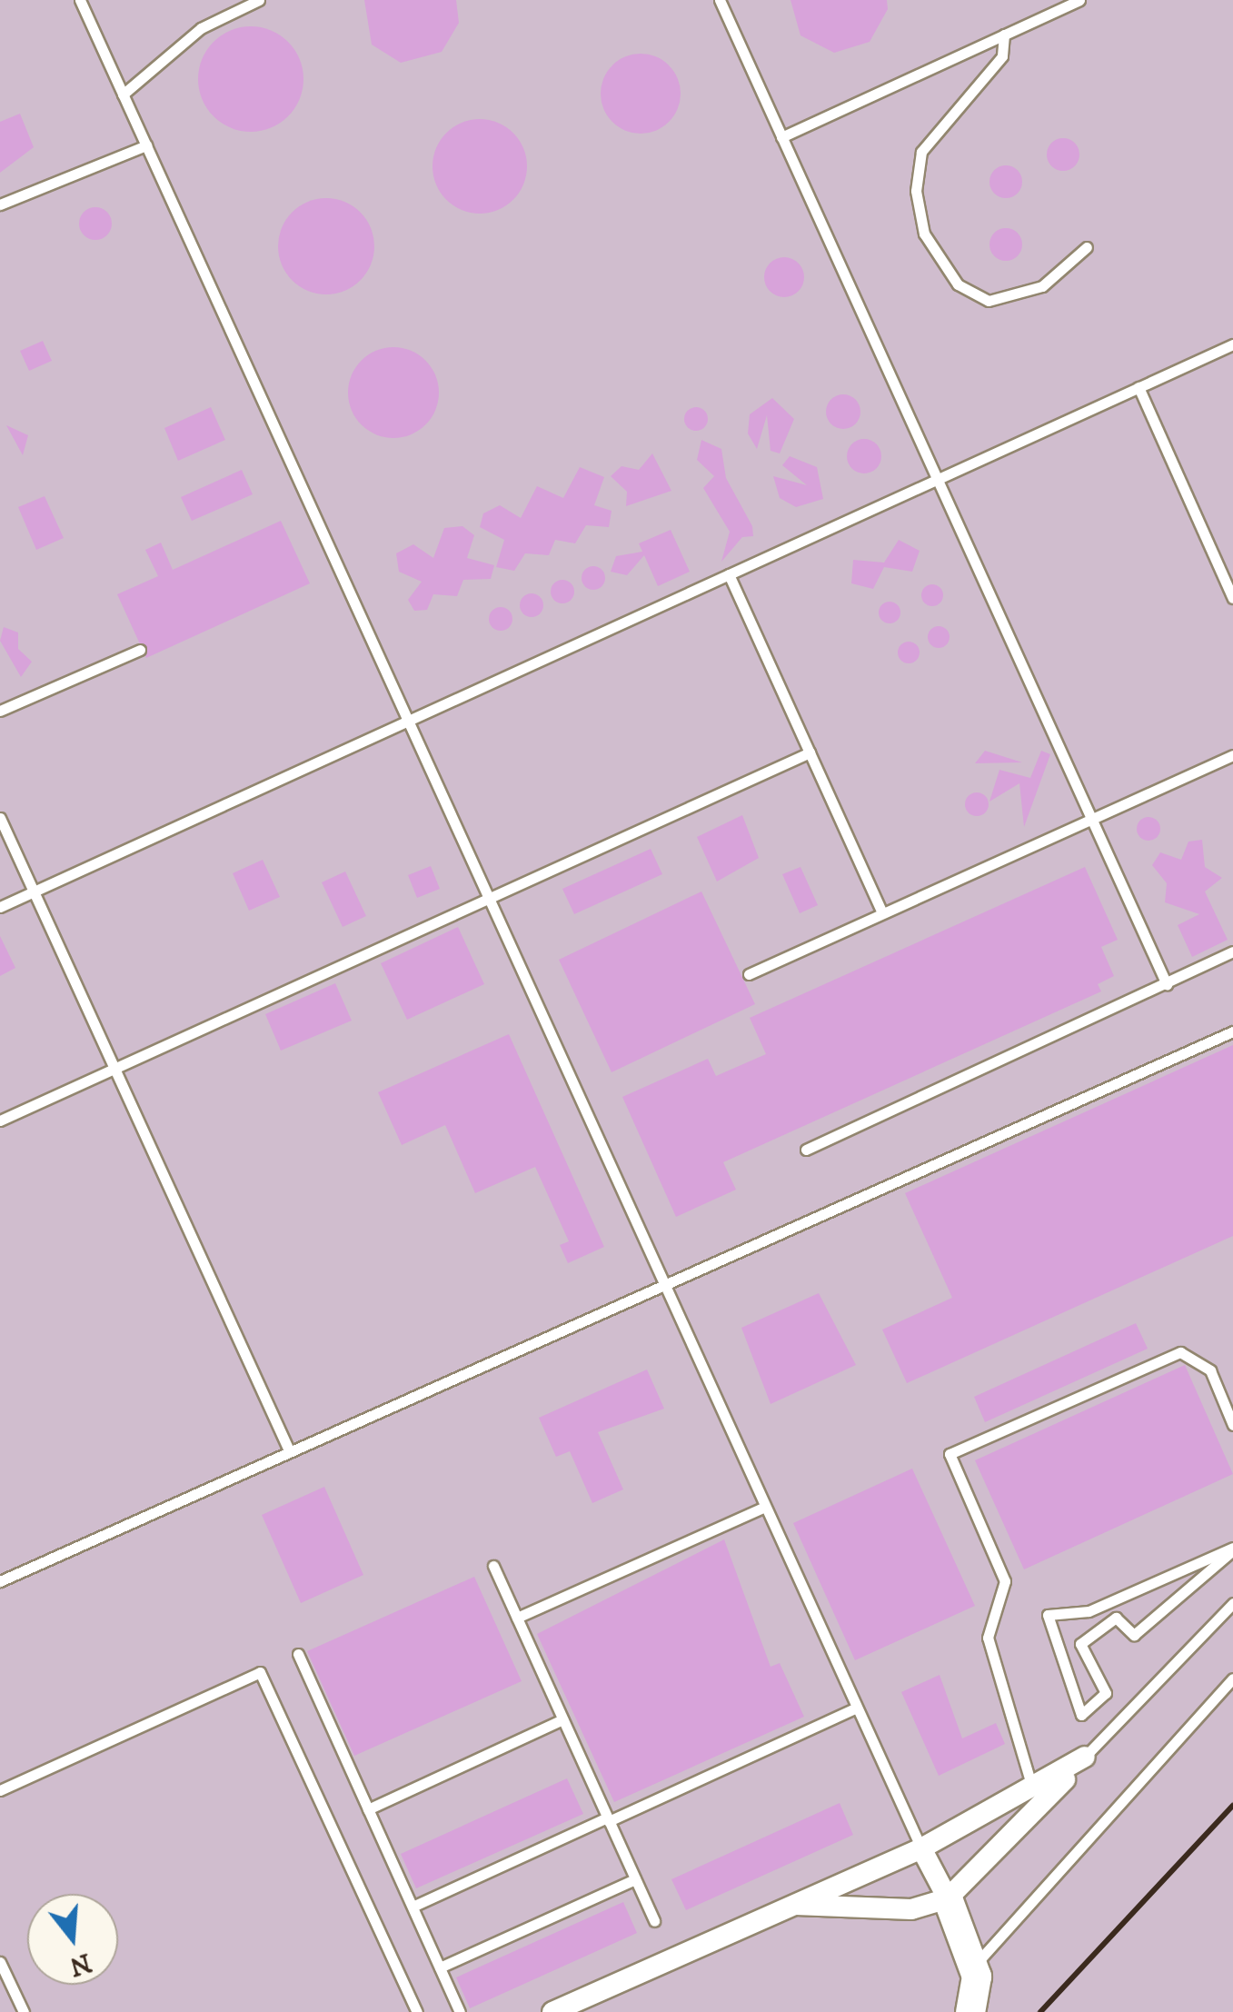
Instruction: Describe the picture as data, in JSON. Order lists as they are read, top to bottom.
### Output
{
  "north": "bottom"
}
